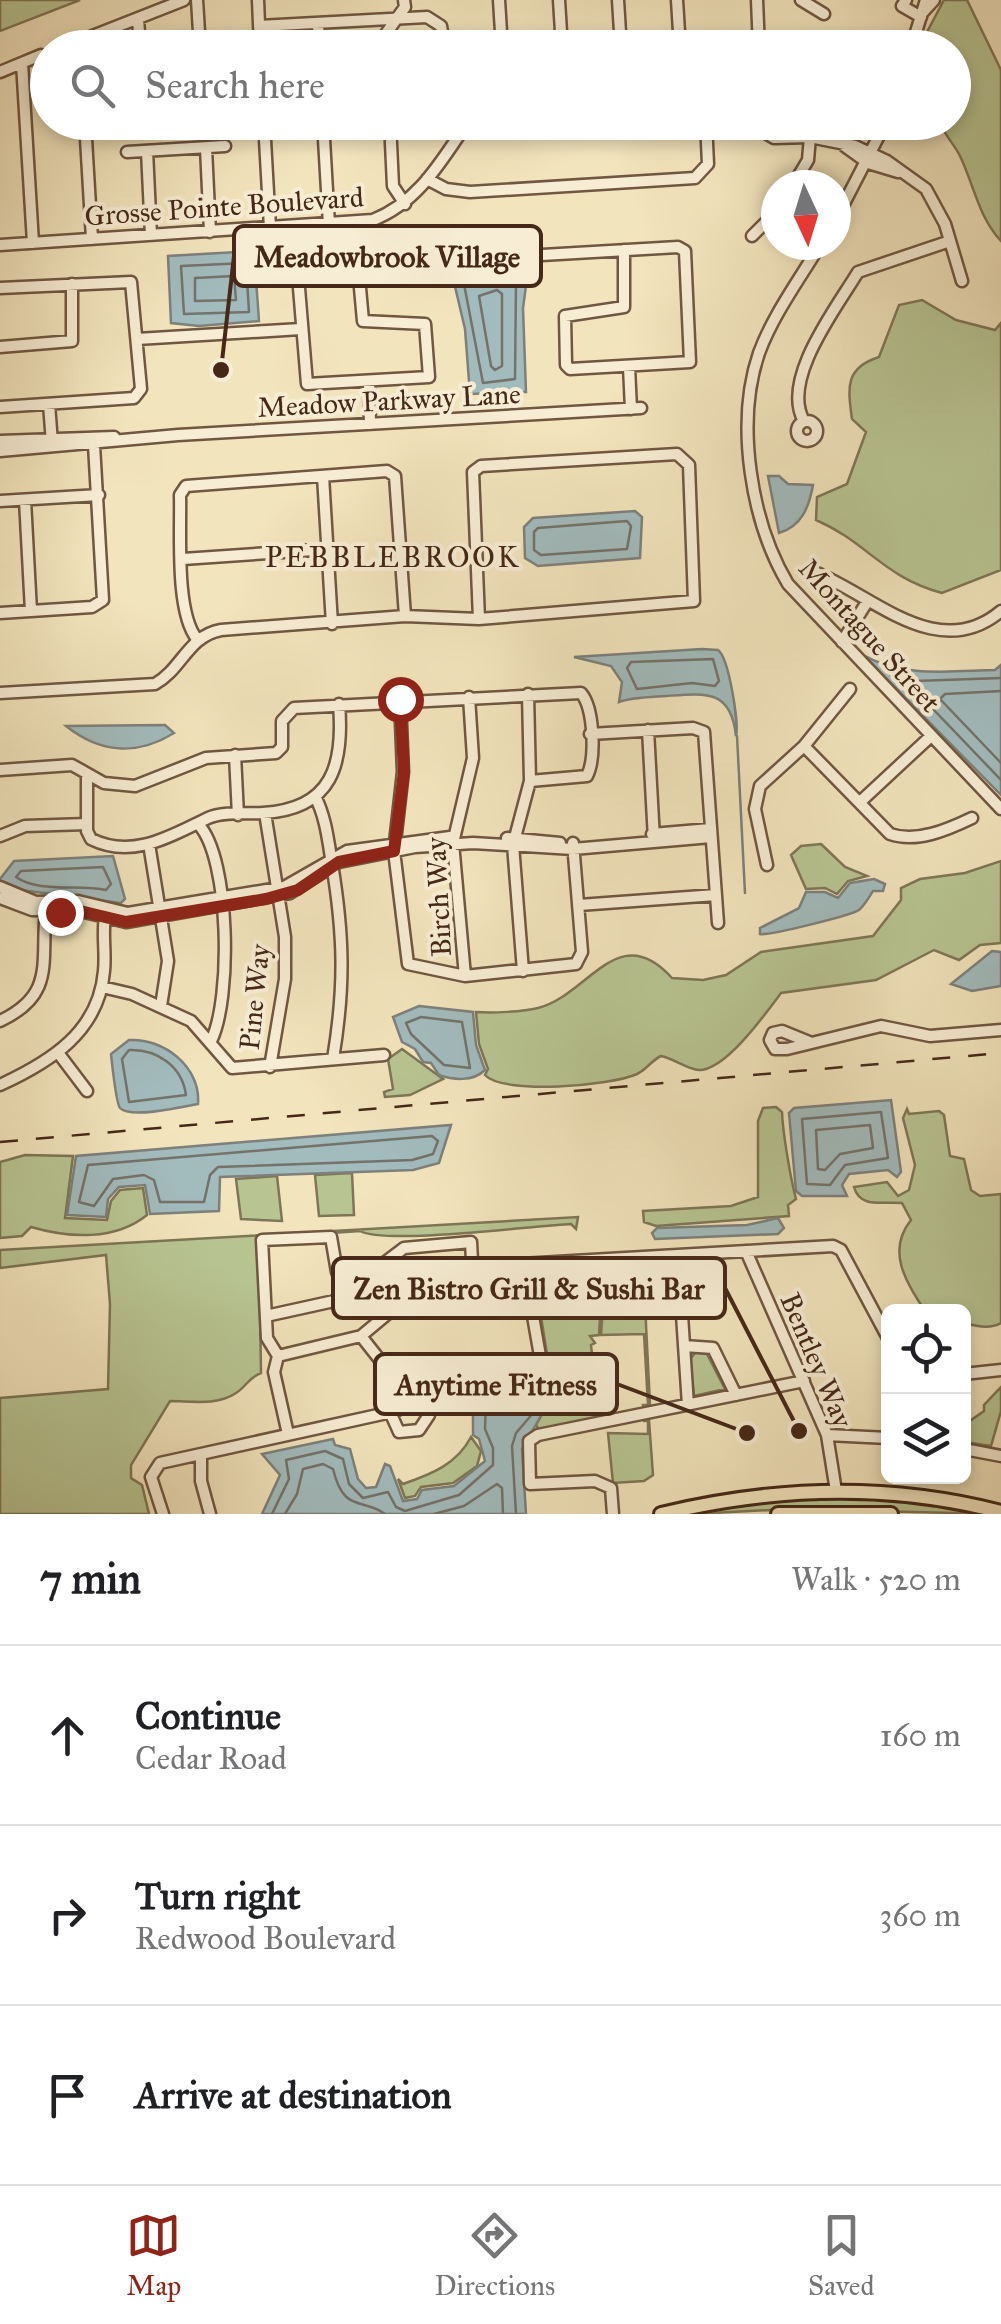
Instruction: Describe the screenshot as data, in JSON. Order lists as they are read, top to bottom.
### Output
{
  "streets": {
    "street": [
      "Grosse Pointe Boulevard",
      "Meadow Parkway Lane",
      "Montague Street",
      "Birch Way",
      "Pine Way",
      "Bentley Way"
    ]
  },
  "districts": ["PEBBLEBROOK"],
  "places": ["Meadowbrook Village", "Zen Bistro Grill & Sushi Bar", "Anytime Fitness"],
  "north": "bottom",
  "page": {
    "search": "Search here",
    "heading": ["7 min", "Walk · 520 m"],
    "list": [
      ["Continue", "Cedar Road", "160 m"],
      ["Turn right", "Redwood Boulevard", "360 m"],
      "Arrive at destination"
    ],
    "nav": ["Map", "Directions", "Saved"]
  }
}
